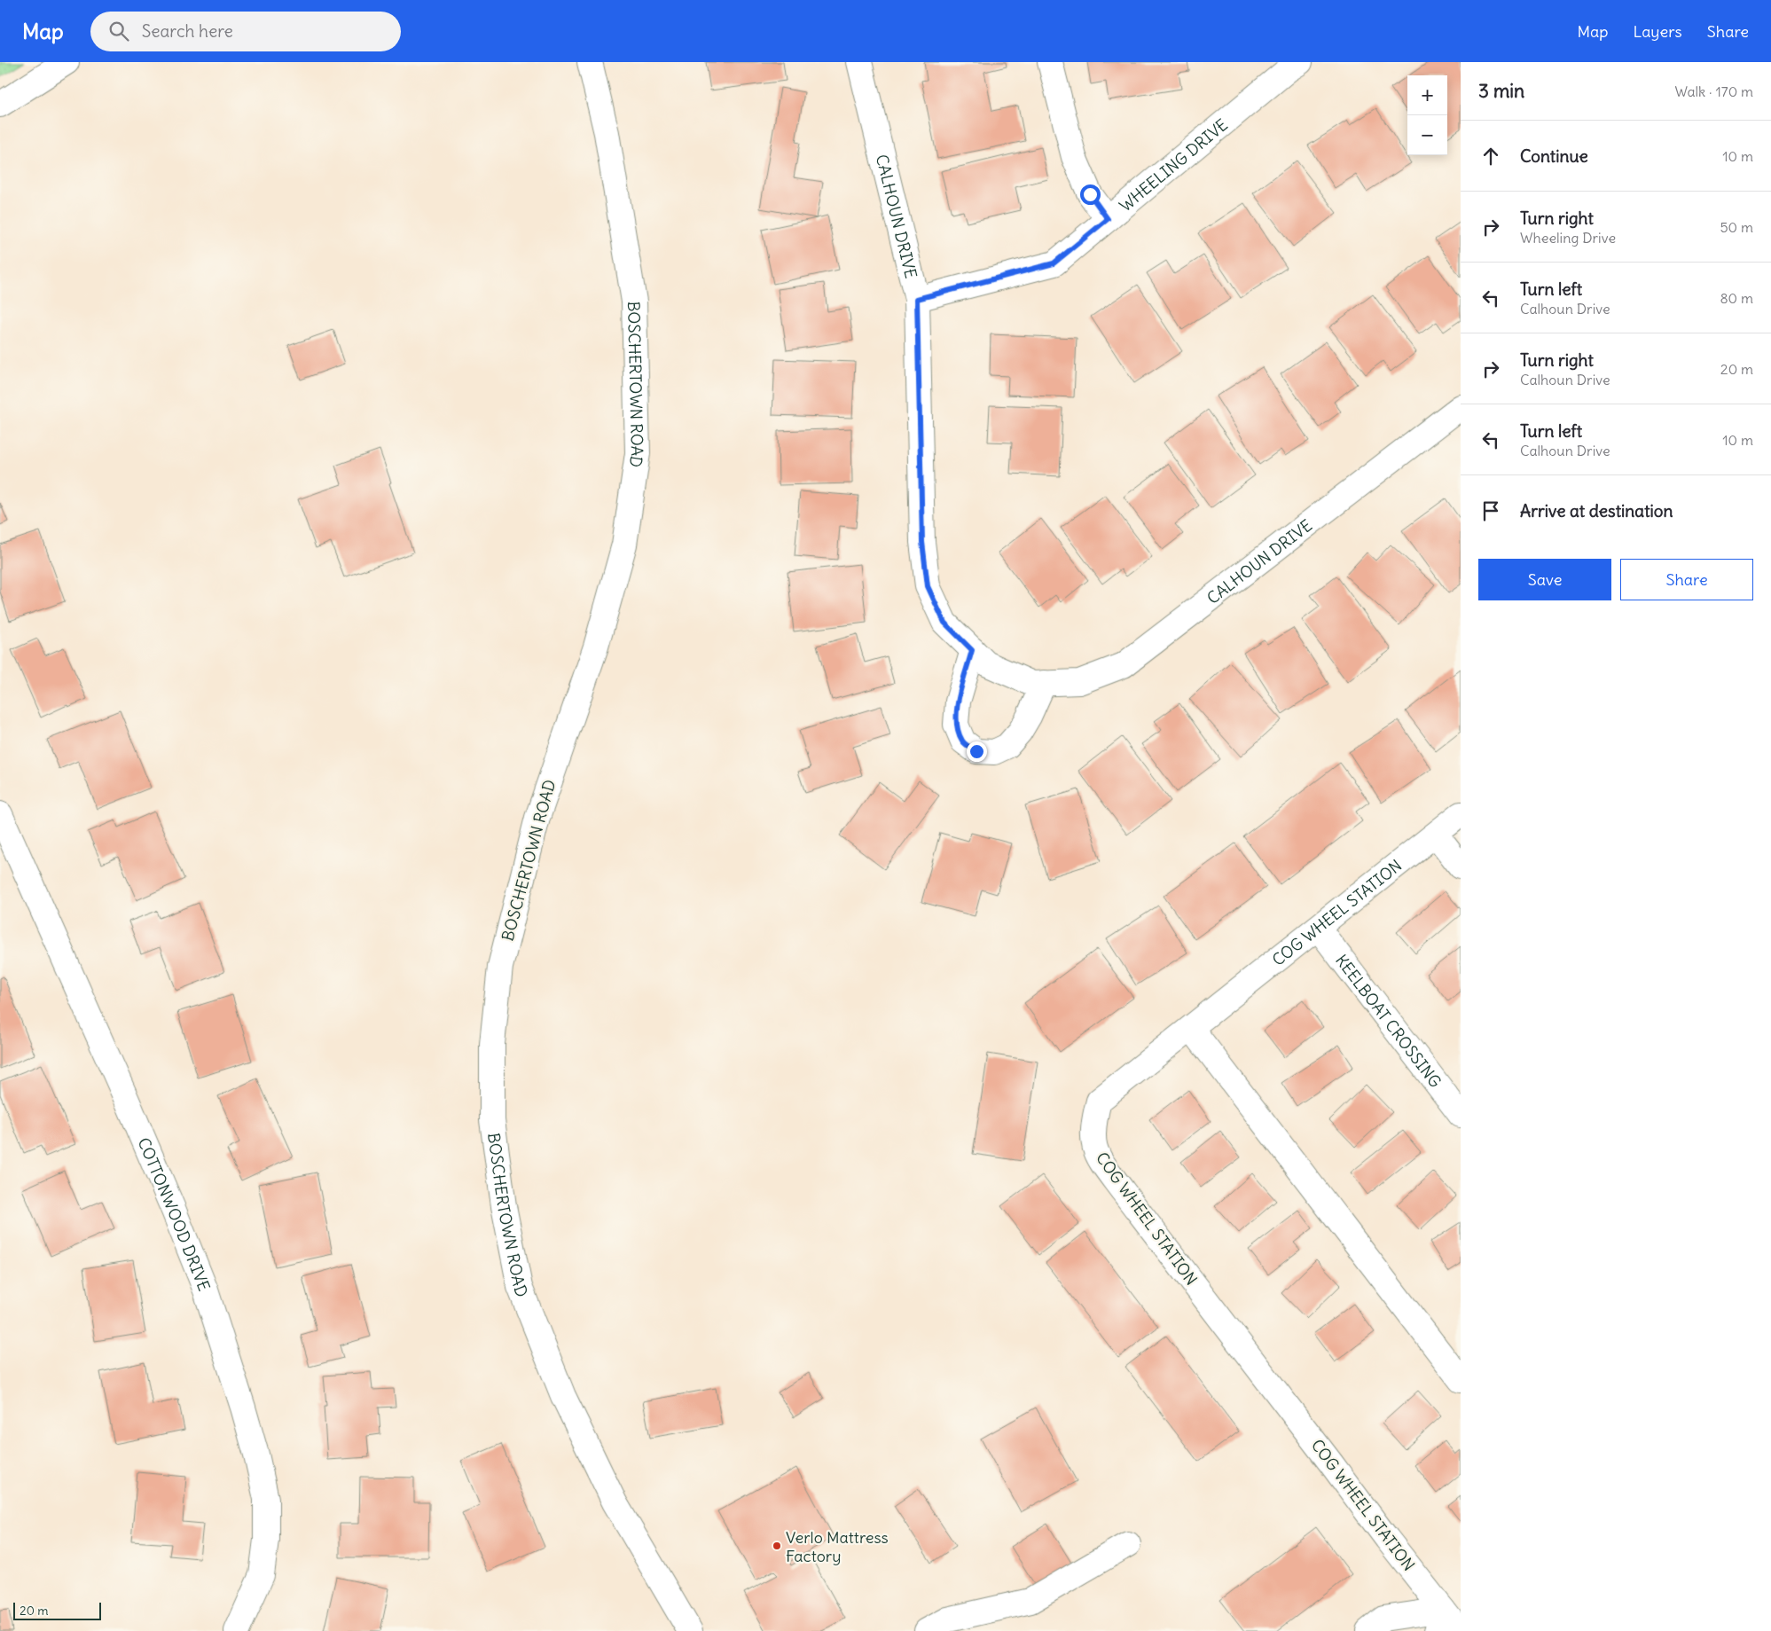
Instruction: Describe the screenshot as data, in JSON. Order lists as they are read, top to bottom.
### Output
{
  "streets": {
    "street": [
      "WHEELING DRIVE",
      "CALHOUN DRIVE",
      "BOSCHERTOWN ROAD",
      "COG WHEEL STATION",
      "KEELBOAT CROSSING",
      "COTTONWOOD DRIVE"
    ]
  },
  "crossings": [
    ["WHEELING DRIVE", "CALHOUN DRIVE"],
    ["COG WHEEL STATION", "KEELBOAT CROSSING"]
  ],
  "places": ["Verlo Mattress Factory"],
  "scale_bar": "20 m",
  "page": {
    "header": "Map",
    "search": "Search here",
    "nav": ["Map", "Layers", "Share"],
    "heading": ["3 min", "Walk · 170 m"],
    "map_buttons": ["+", "−"],
    "list": [
      ["Continue", "10 m"],
      ["Turn right", "Wheeling Drive", "50 m"],
      ["Turn left", "Calhoun Drive", "80 m"],
      ["Turn right", "Calhoun Drive", "20 m"],
      ["Turn left", "Calhoun Drive", "10 m"],
      "Arrive at destination"
    ],
    "buttons": ["Save", "Share"],
    "scale": "20 m"
  }
}
